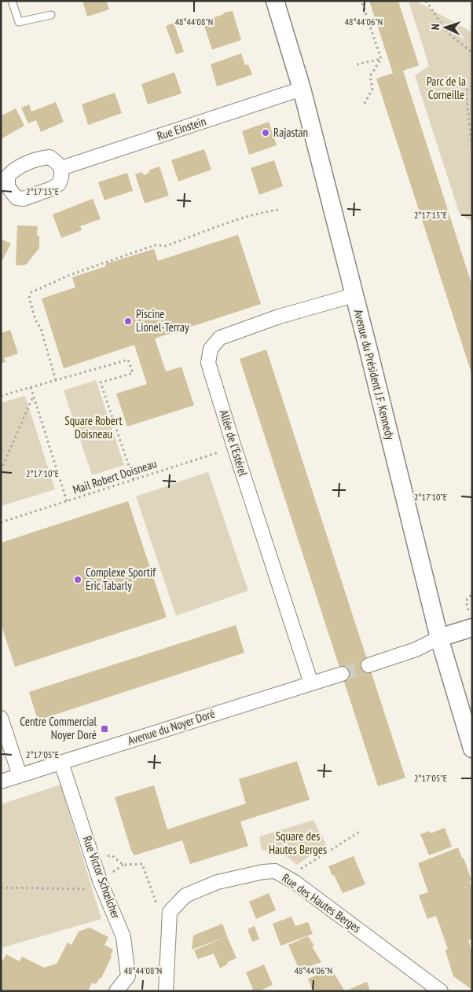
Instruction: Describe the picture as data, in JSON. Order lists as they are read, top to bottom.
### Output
{
  "streets": {
    "street": [
      "Rue Einstein",
      "Avenue du Président J.F. Kennedy",
      "Allée de l'Estérel",
      "Avenue du Noyer Doré",
      "Rue Victor Schœlcher",
      "Rue des Hautes Berges"
    ],
    "path": ["Mail Robert Doisneau"]
  },
  "crossings": [
    ["Rue Einstein", "Avenue du Président J.F. Kennedy"],
    ["Avenue du Président J.F. Kennedy", "Allée de l'Estérel"],
    ["Allée de l'Estérel", "Mail Robert Doisneau"],
    ["Allée de l'Estérel", "Avenue du Noyer Doré"],
    ["Avenue du Noyer Doré", "Rue Victor Schœlcher"]
  ],
  "parks": ["Parc de la Corneille", "Square Robert Doisneau", "Square des Hautes Berges"],
  "places": {
    "other": ["Rajastan", "Piscine Lionel-Terray", "Complexe Sportif Eric Tabarly"],
    "transit": ["Centre Commercial Noyer Doré"]
  },
  "north": "left",
  "coordinates": [
    "48°44'08\"N",
    "48°44'06\"N",
    "2°17'15\"E",
    "2°17'10\"E",
    "2°17'05\"E"
  ]
}
